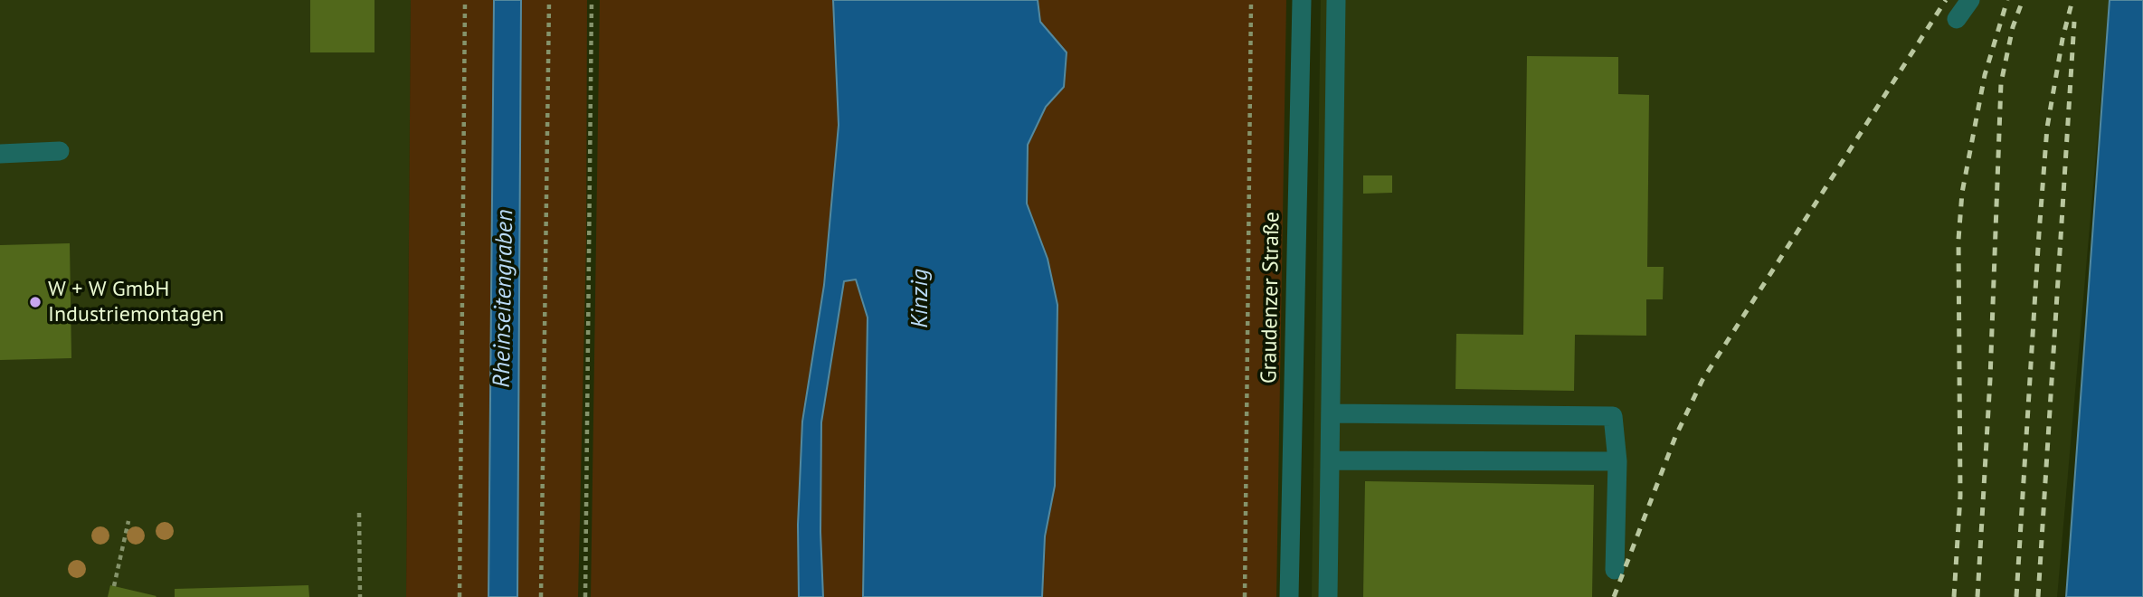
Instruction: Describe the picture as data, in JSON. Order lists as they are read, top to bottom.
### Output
{
  "streets": {
    "street": ["Graudenzer Straße"]
  },
  "water": ["Rheinseitengraben", "Kinzig"],
  "places": ["W + W GmbH Industriemontagen"]
}
